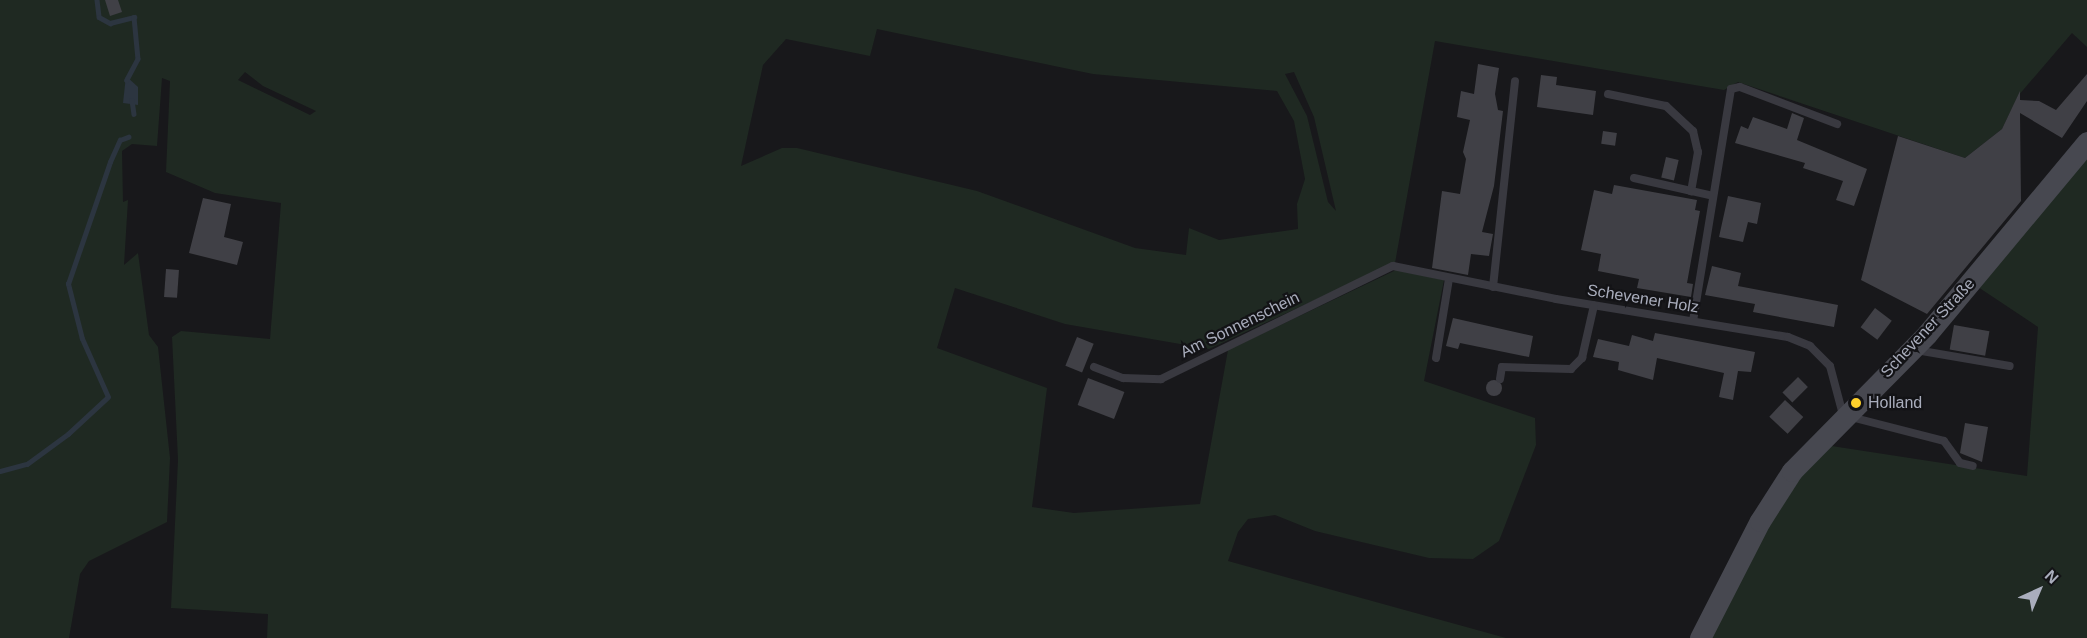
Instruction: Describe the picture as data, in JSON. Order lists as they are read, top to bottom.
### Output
{
  "streets": {
    "main road": ["Schevener Straße"],
    "lane": ["Schevener Holz", "Am Sonnenschein"]
  },
  "crossings": [
    ["Schevener Holz", "Am Sonnenschein"],
    ["Schevener Holz", "Schevener Straße"]
  ],
  "places": ["Holland"],
  "north": "top right"
}
